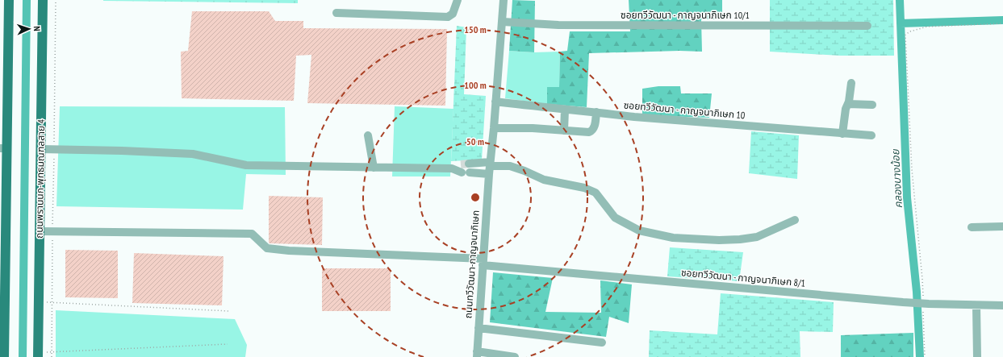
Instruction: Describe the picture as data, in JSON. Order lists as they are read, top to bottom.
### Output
{
  "streets": {
    "main road": ["ถนนพรานนก-พุทธมณฑลสาย 4"],
    "street": [
      "ซอยทวีวัฒนา - กาญจนาภิเษก 10/1",
      "ซอยทวีวัฒนา - กาญจนาภิเษก 10",
      "ถนนทวีวัฒนา-กาญจนาภิเษก",
      "ซอยทวีวัฒนา - กาญจนาภิเษก 8/1"
    ]
  },
  "crossings": [
    ["ซอยทวีวัฒนา - กาญจนาภิเษก 10/1", "ถนนทวีวัฒนา-กาญจนาภิเษก"],
    ["ซอยทวีวัฒนา - กาญจนาภิเษก 10", "ถนนทวีวัฒนา-กาญจนาภิเษก"],
    ["ถนนพรานนก-พุทธมณฑลสาย 4", "ซอยทวีวัฒนา - กาญจนาภิเษก 8/1"],
    ["ถนนทวีวัฒนา-กาญจนาภิเษก", "ซอยทวีวัฒนา - กาญจนาภิเษก 8/1"]
  ],
  "water": ["คลองบางน้อย"],
  "north": "right",
  "rings": ["150 m", "100 m", "50 m"]
}
